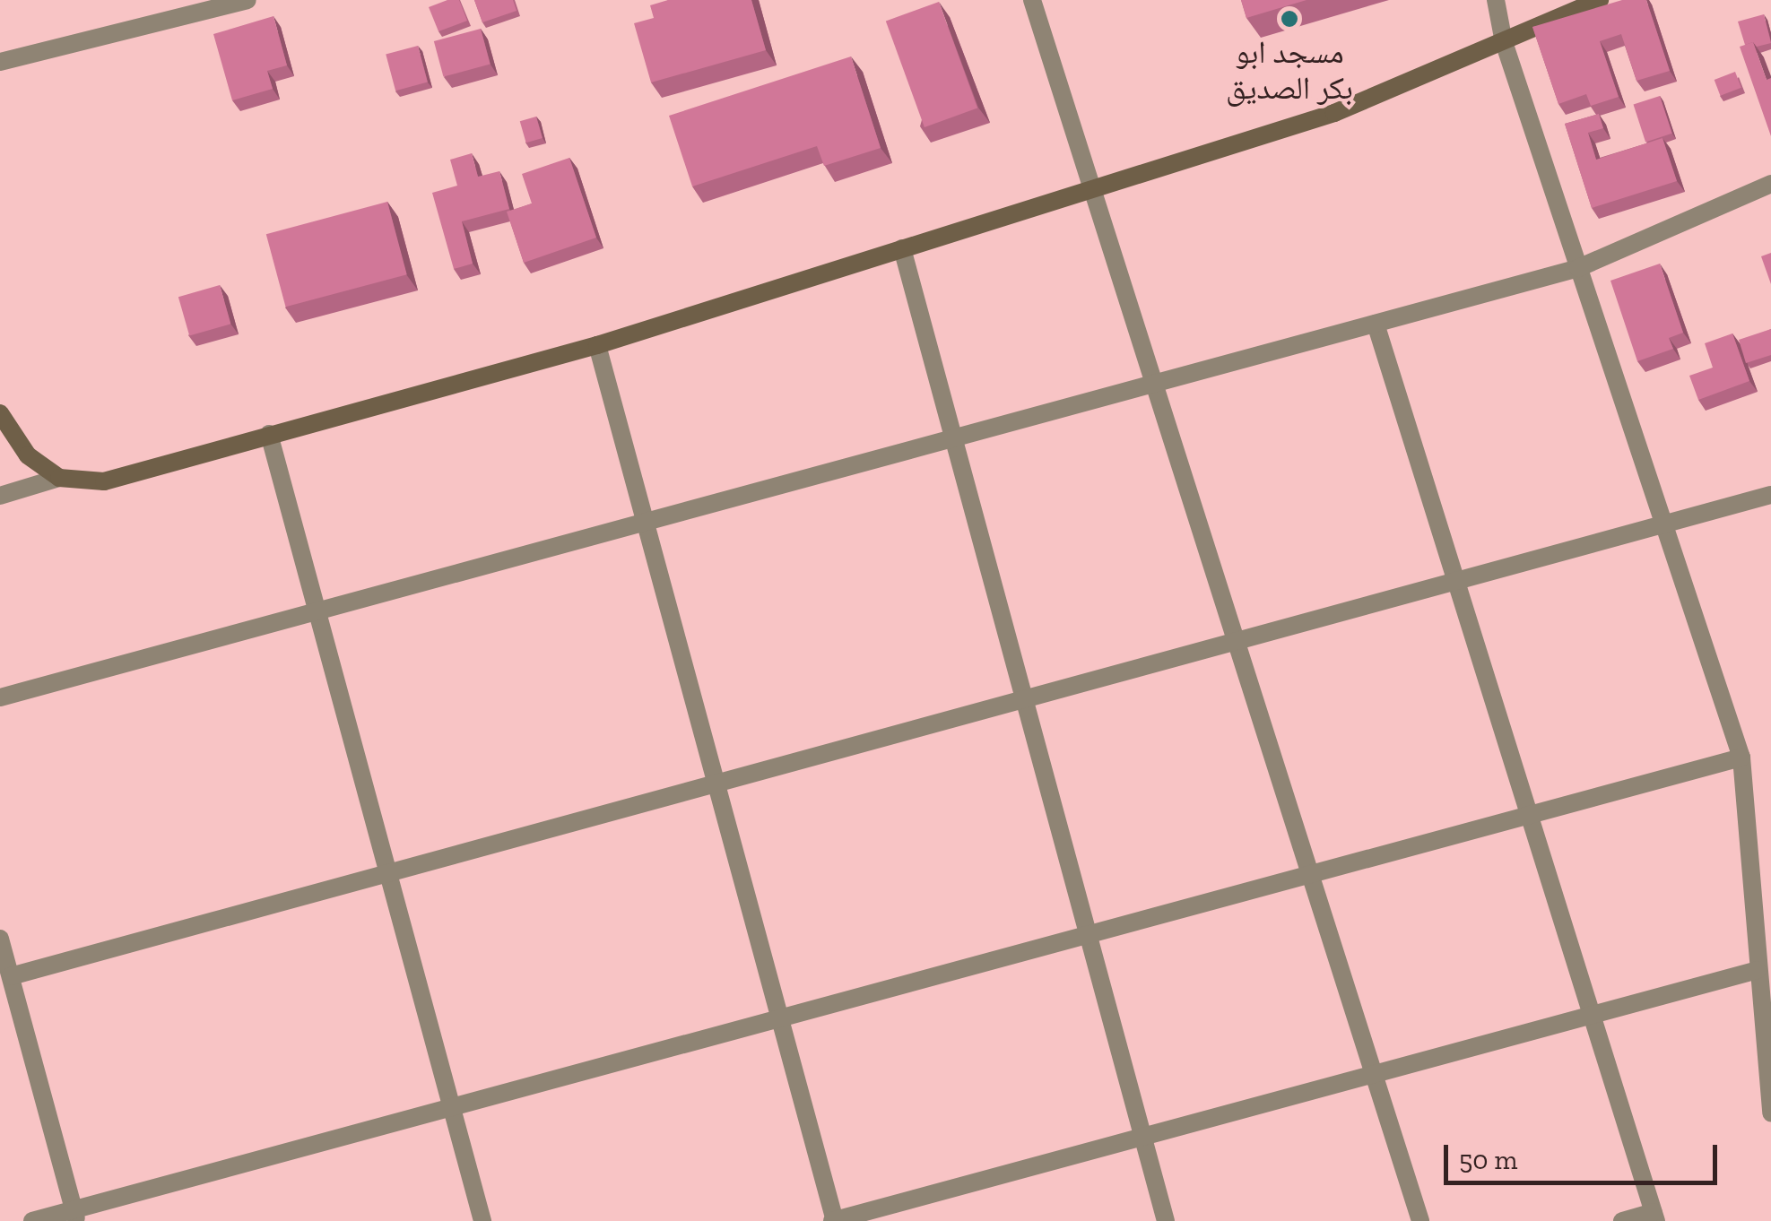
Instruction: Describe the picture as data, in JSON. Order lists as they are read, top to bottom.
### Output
{
  "places": ["مسجد ابو بكر الصديق"],
  "scale_bar": "50 m"
}
